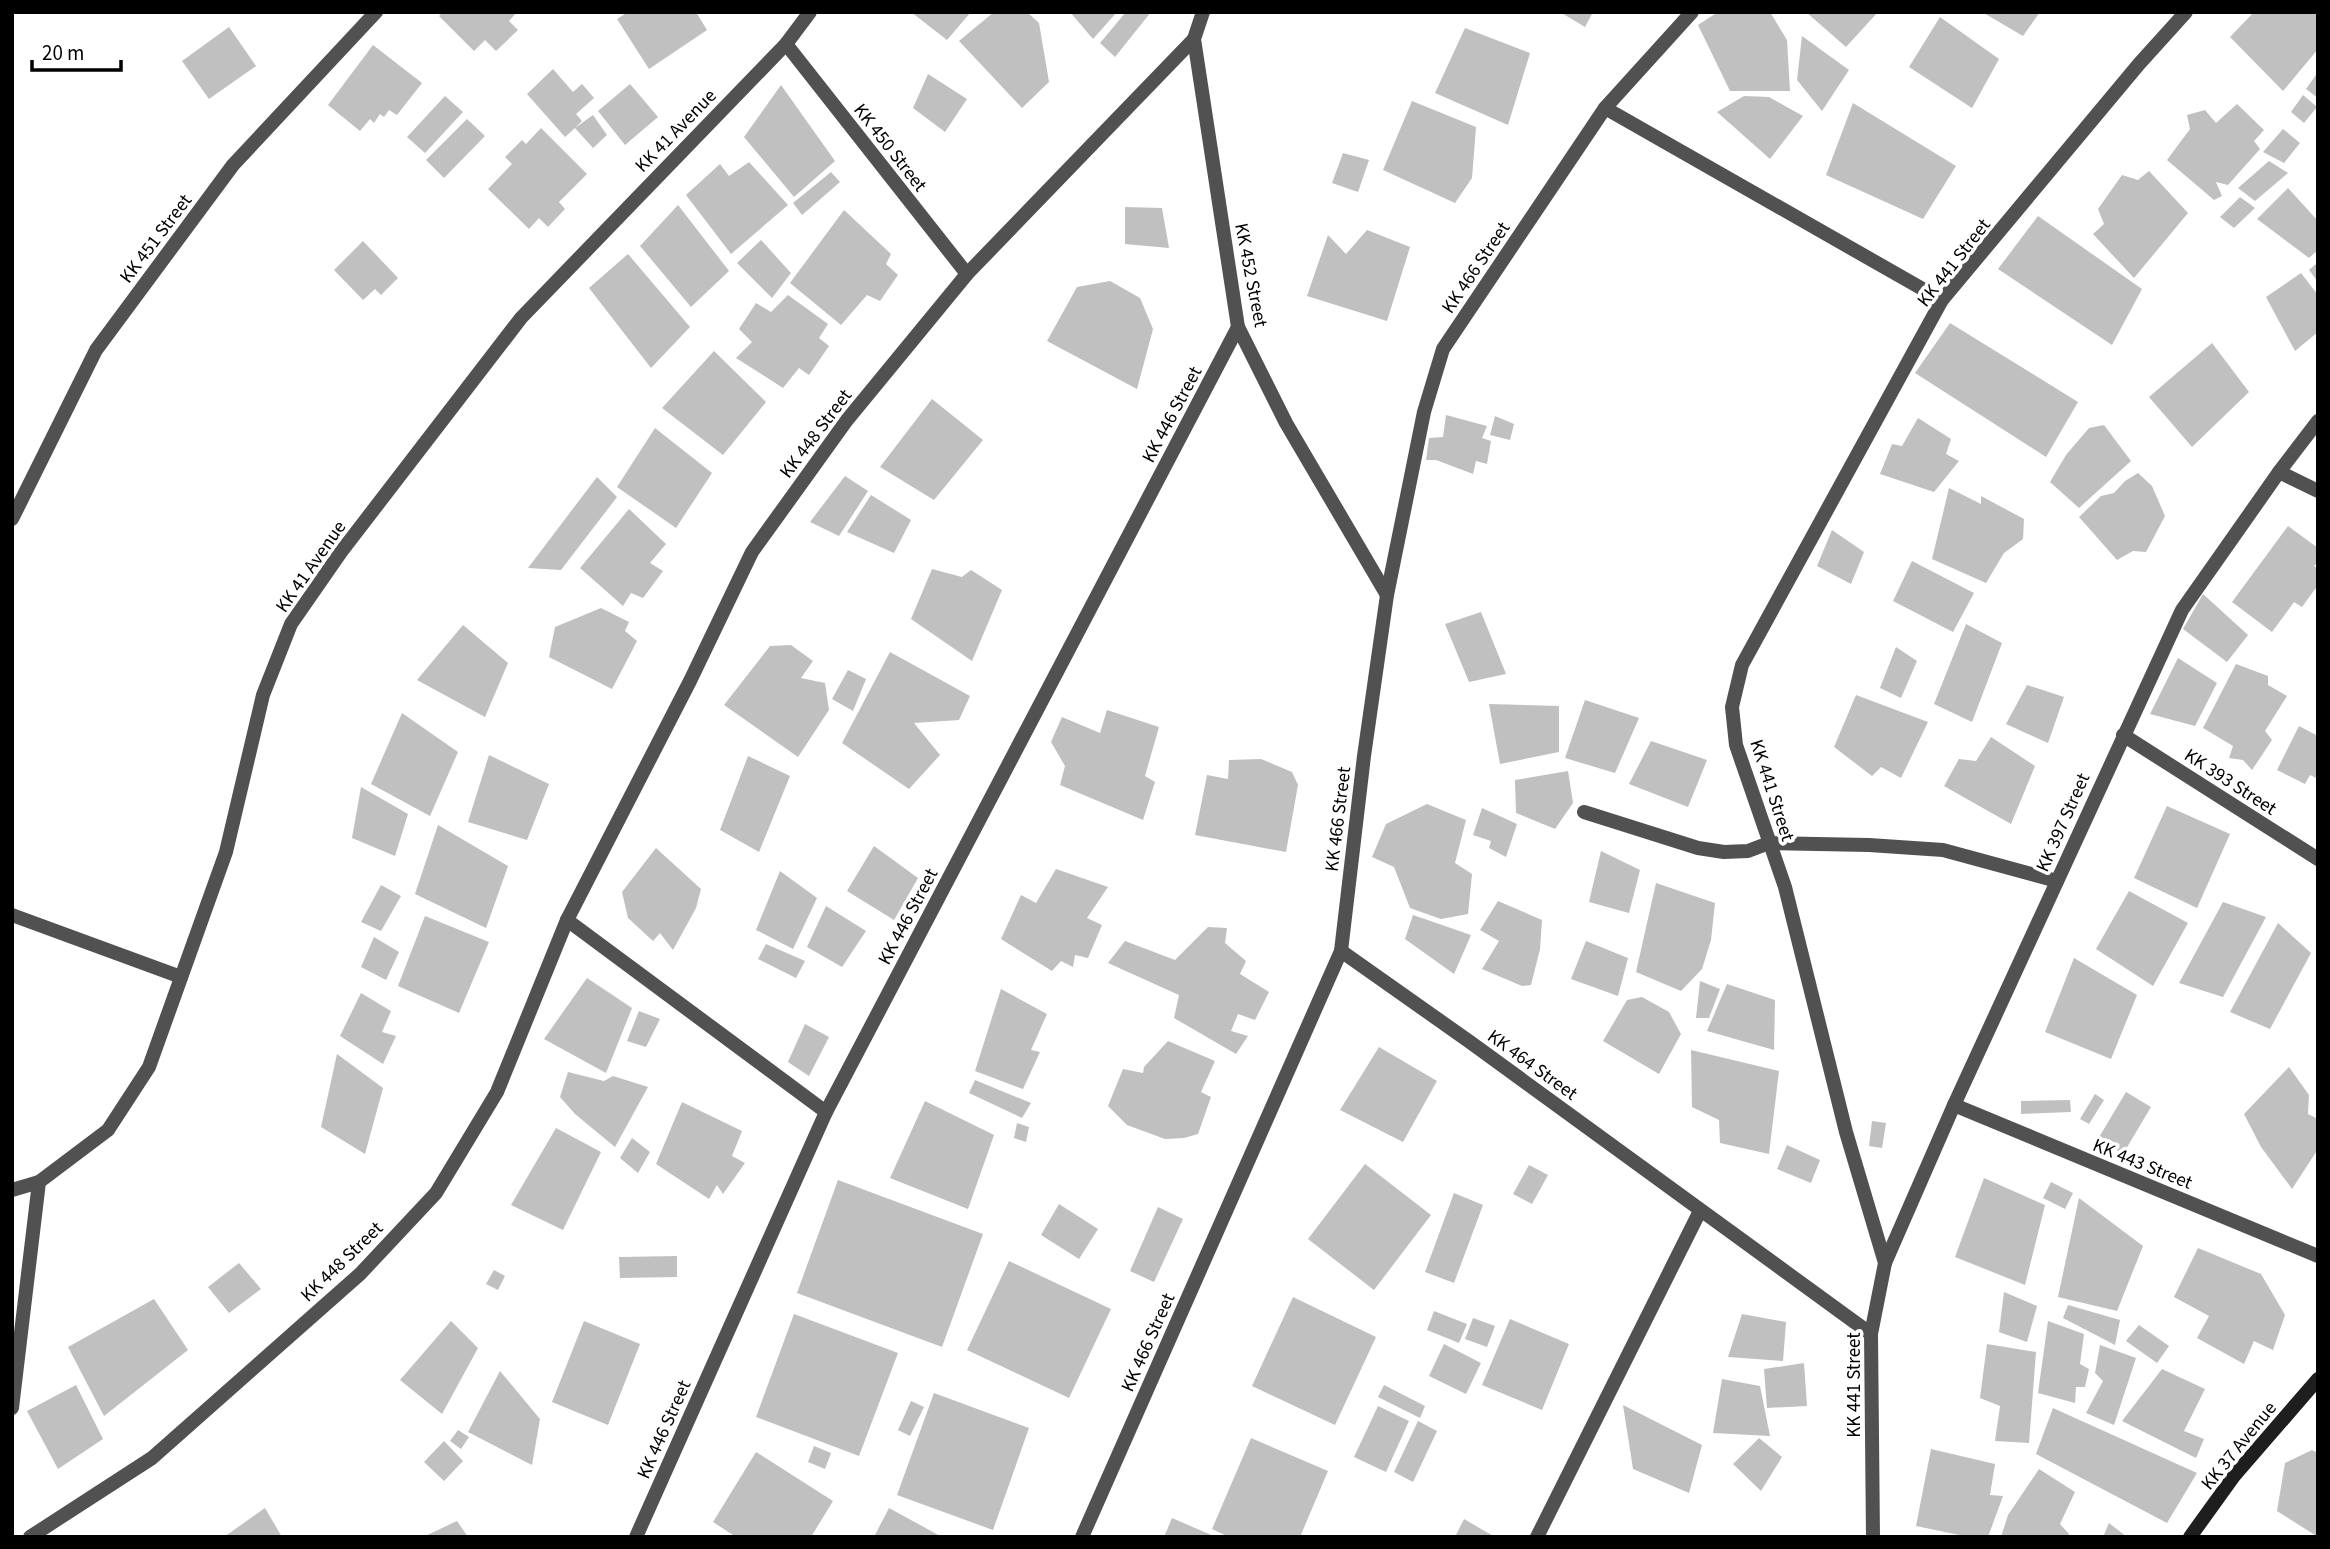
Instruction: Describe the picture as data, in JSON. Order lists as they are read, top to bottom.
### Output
{
  "streets": {
    "main road": ["KK 37 Avenue"],
    "street": [
      "KK 41 Avenue",
      "KK 450 Street",
      "KK 451 Street",
      "KK 441 Street",
      "KK 466 Street",
      "KK 452 Street",
      "KK 446 Street",
      "KK 448 Street",
      "KK 393 Street",
      "KK 397 Street",
      "KK 464 Street",
      "KK 443 Street"
    ]
  },
  "crossings": [
    ["KK 41 Avenue", "KK 450 Street"],
    ["KK 450 Street", "KK 448 Street"],
    ["KK 441 Street", "KK 397 Street"],
    ["KK 441 Street", "KK 464 Street"],
    ["KK 466 Street", "KK 452 Street"],
    ["KK 466 Street", "KK 464 Street"],
    ["KK 452 Street", "KK 446 Street"],
    ["KK 452 Street", "KK 448 Street"],
    ["KK 393 Street", "KK 397 Street"],
    ["KK 397 Street", "KK 443 Street"]
  ],
  "scale_bar": "20 m"
}
